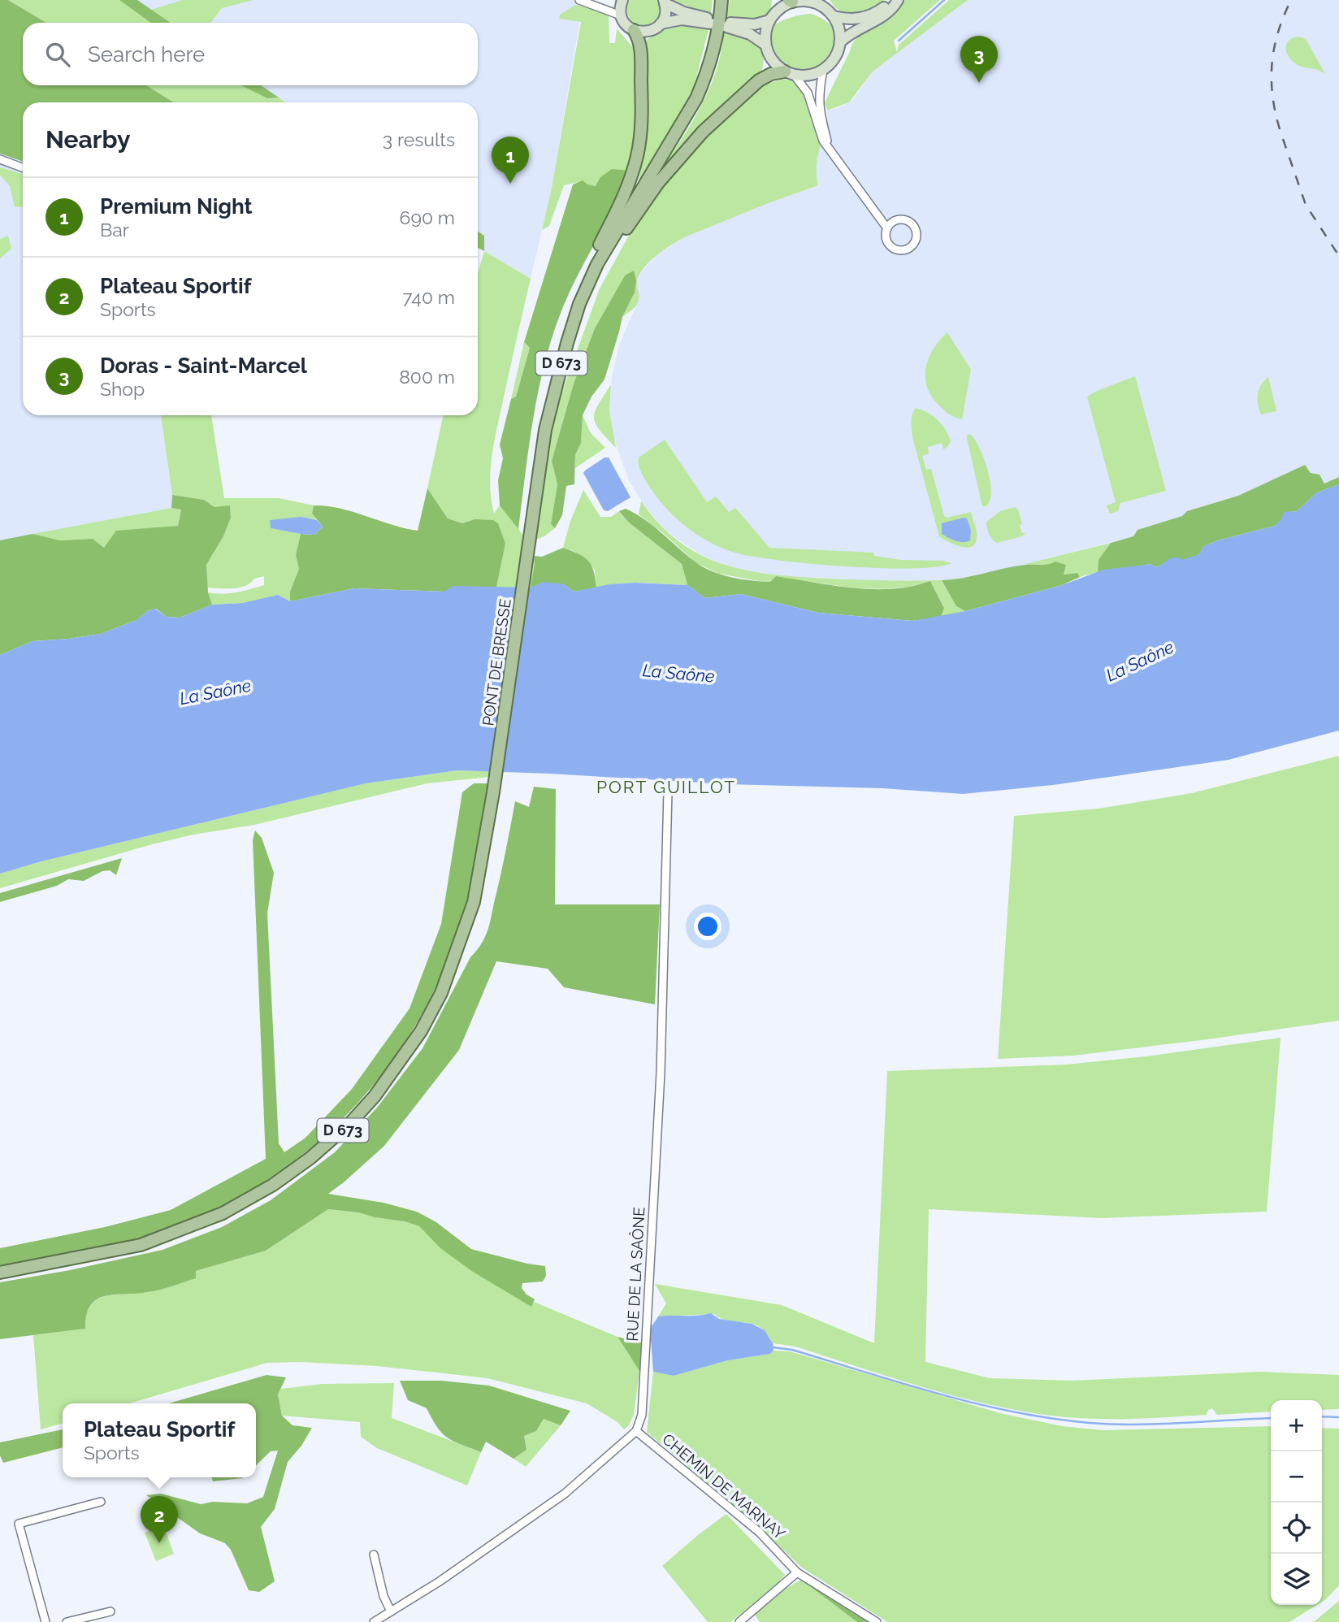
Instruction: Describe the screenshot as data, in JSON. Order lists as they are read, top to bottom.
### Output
{
  "streets": {
    "main road": ["D 673", "PONT DE BRESSE"],
    "street": ["RUE DE LA SAÔNE", "CHEMIN DE MARNAY"]
  },
  "crossings": [
    ["D 673", "PONT DE BRESSE"],
    ["RUE DE LA SAÔNE", "CHEMIN DE MARNAY"]
  ],
  "districts": ["PORT GUILLOT"],
  "water": ["La Saône"],
  "page": {
    "search": "Search here",
    "pins": ["3", "1", "2"],
    "heading": ["Nearby", "3 results"],
    "list": [
      {
        "mark": "1",
        "name": "Premium Night",
        "note": "Bar",
        "value": "690 m"
      },
      {
        "mark": "2",
        "name": "Plateau Sportif",
        "note": "Sports",
        "value": "740 m"
      },
      {
        "mark": "3",
        "name": "Doras - Saint-Marcel",
        "note": "Shop",
        "value": "800 m"
      }
    ],
    "map_buttons": ["+", "−"],
    "popup": ["Plateau Sportif", "Sports"]
  }
}
